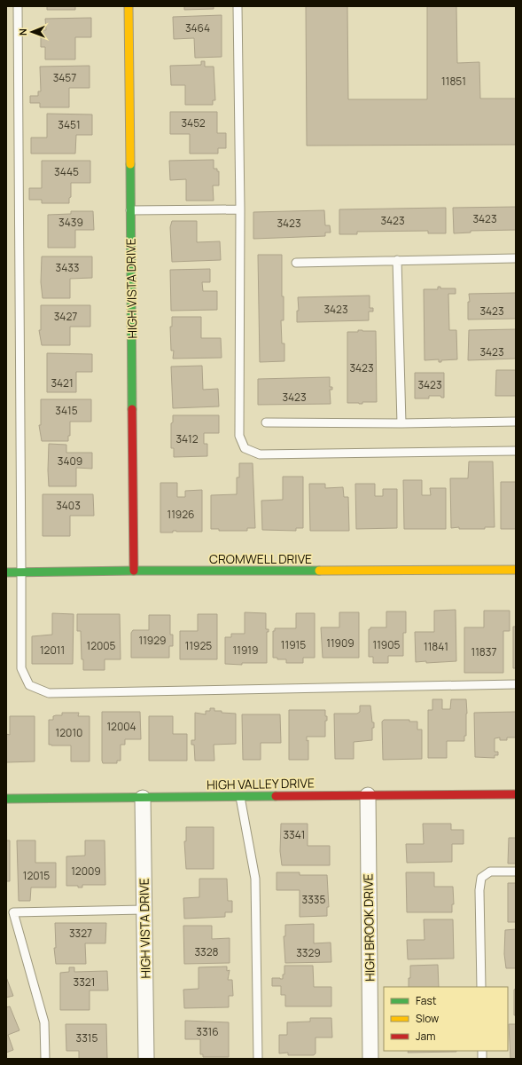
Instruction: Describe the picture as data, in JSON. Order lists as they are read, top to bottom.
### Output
{
  "streets": {
    "street": [
      "HIGH VISTA DRIVE",
      "CROMWELL DRIVE",
      "HIGH VALLEY DRIVE",
      "HIGH BROOK DRIVE"
    ]
  },
  "crossings": [
    ["HIGH VISTA DRIVE", "CROMWELL DRIVE"],
    ["HIGH VISTA DRIVE", "HIGH VALLEY DRIVE"],
    ["HIGH VALLEY DRIVE", "HIGH BROOK DRIVE"]
  ],
  "house_numbers": [
    "3464",
    "3457",
    "11851",
    "3452",
    "3451",
    "3445",
    "3423",
    "3423",
    "3439",
    "3423",
    "3433",
    "3423",
    "3423",
    "3427",
    "3423",
    "3423",
    "3421",
    "3423",
    "3423",
    "3415",
    "3412",
    "3409",
    "3403",
    "11926",
    "11929",
    "11909",
    "11915",
    "11905",
    "12005",
    "11925",
    "11841",
    "12011",
    "11919",
    "11837",
    "12004",
    "12010",
    "3341",
    "12009",
    "12015",
    "3335",
    "3327",
    "3328",
    "3329",
    "3321",
    "3316",
    "3315"
  ],
  "legend": ["Fast", "Slow", "Jam"],
  "north": "left"
}
